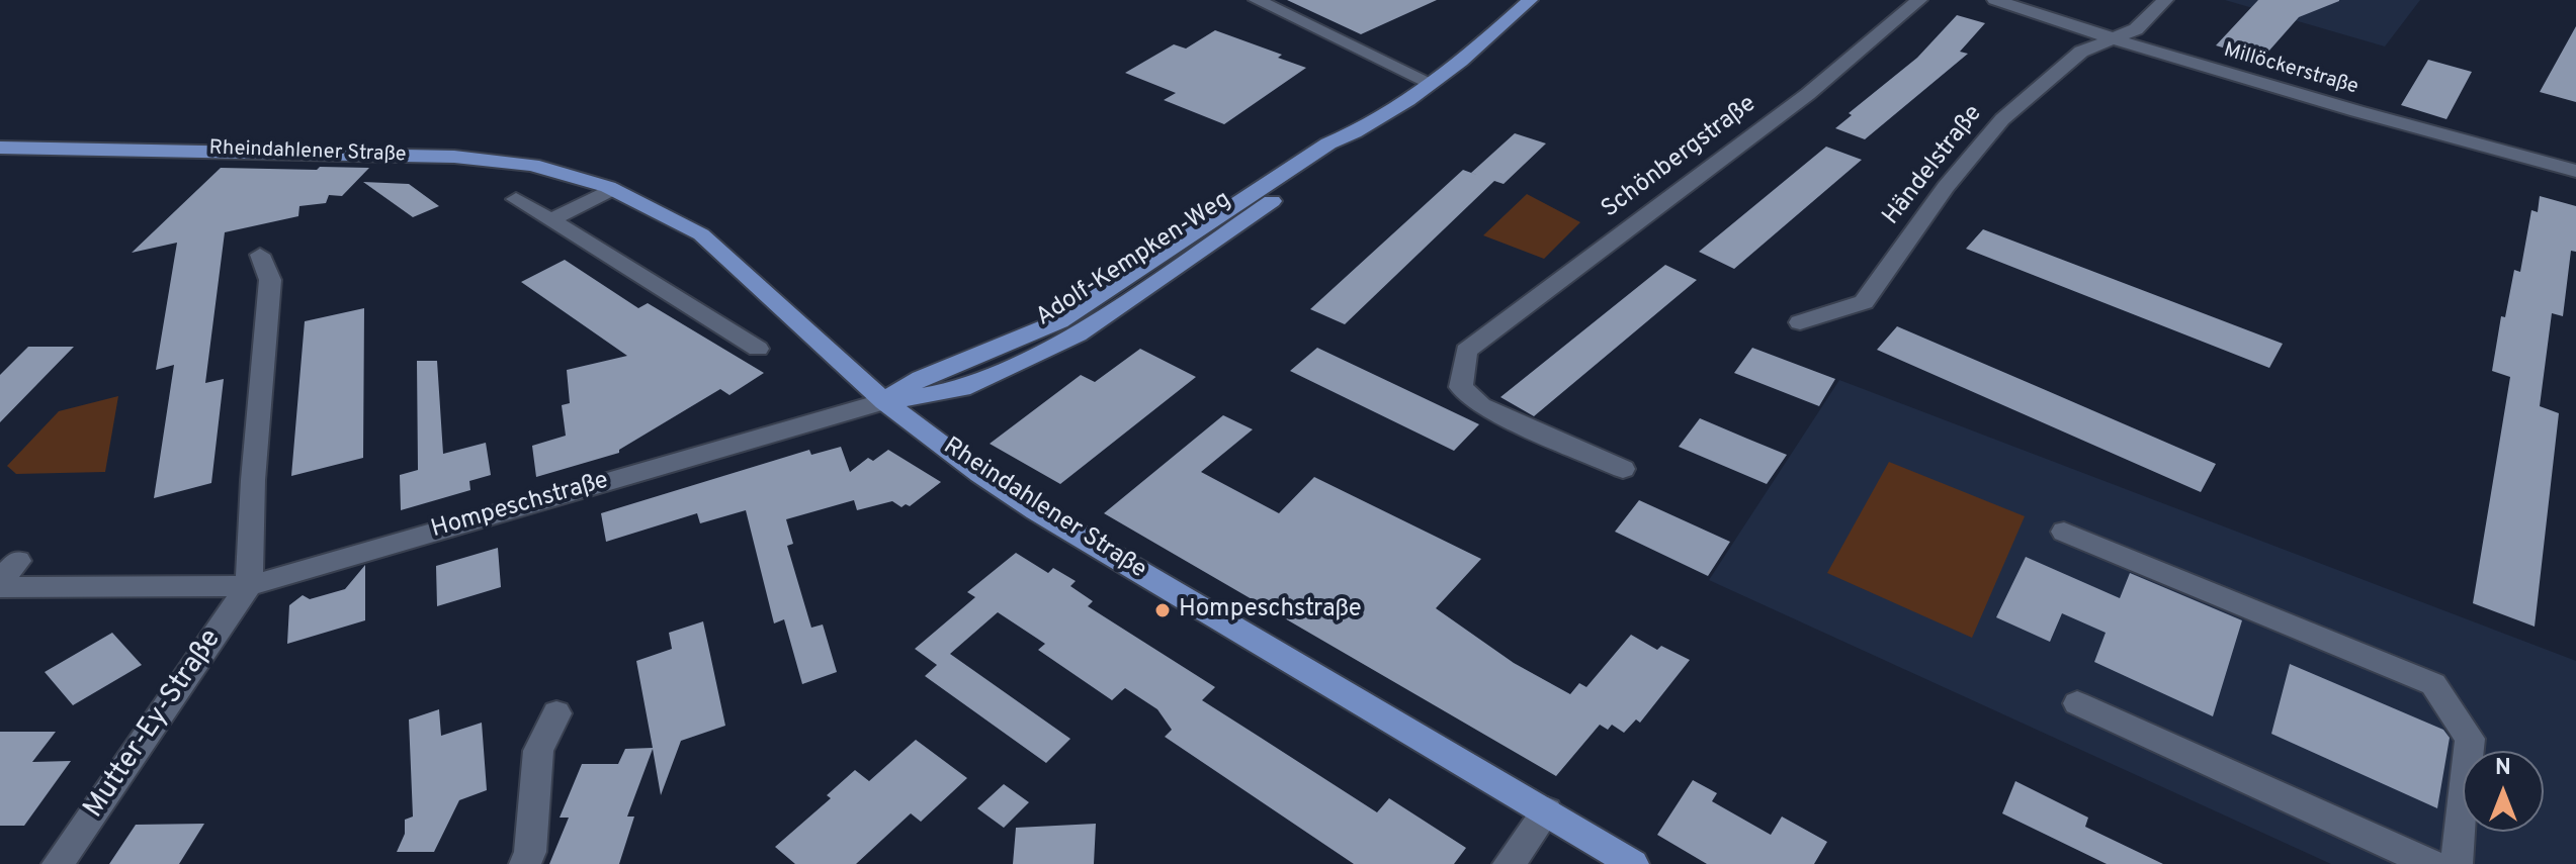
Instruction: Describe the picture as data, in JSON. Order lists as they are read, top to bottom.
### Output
{
  "streets": {
    "main road": ["Rheindahlener Straße", "Adolf-Kempken-Weg"],
    "street": [
      "Millöckerstraße",
      "Schönbergstraße",
      "Händelstraße",
      "Hompeschstraße",
      "Mutter-Ey-Straße"
    ]
  },
  "crossings": [
    ["Millöckerstraße", "Händelstraße"],
    ["Rheindahlener Straße", "Adolf-Kempken-Weg"],
    ["Rheindahlener Straße", "Hompeschstraße"],
    ["Adolf-Kempken-Weg", "Hompeschstraße"],
    ["Hompeschstraße", "Mutter-Ey-Straße"]
  ],
  "places": ["Hompeschstraße"],
  "north": "top"
}
